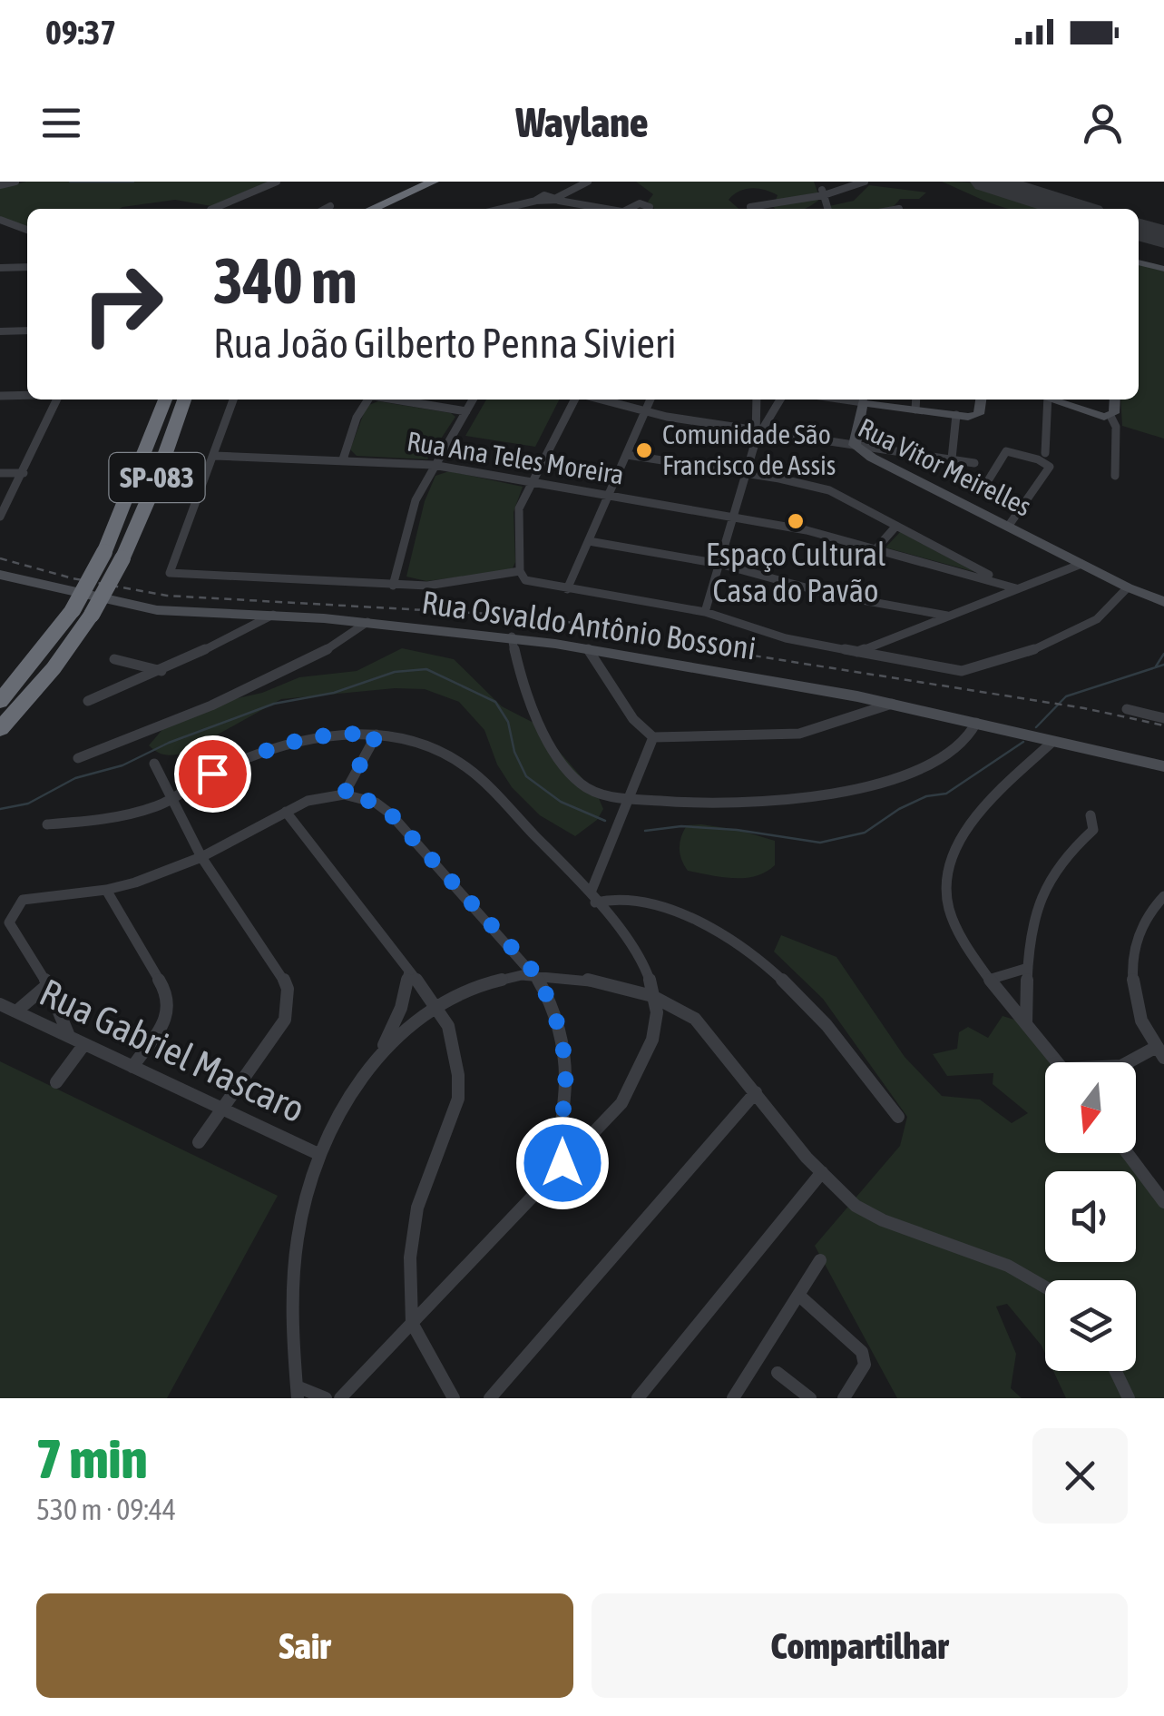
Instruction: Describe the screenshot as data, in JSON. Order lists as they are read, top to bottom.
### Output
{
  "streets": {
    "highway": ["SP-083"],
    "street": [
      "Rua Ana Teles Moreira",
      "Rua Vitor Meirelles",
      "Rua Osvaldo Antônio Bossoni",
      "Rua Gabriel Mascaro"
    ]
  },
  "places": ["Comunidade São Francisco de Assis", "Espaço Cultural Casa do Pavão"],
  "north": "bottom",
  "page": {
    "status": "09:37",
    "header": "Waylane",
    "turn": ["340 m", "Rua João Gilberto Penna Sivieri"],
    "heading": ["7 min", "530 m · 09:44"],
    "buttons": ["Sair", "Compartilhar"]
  }
}
